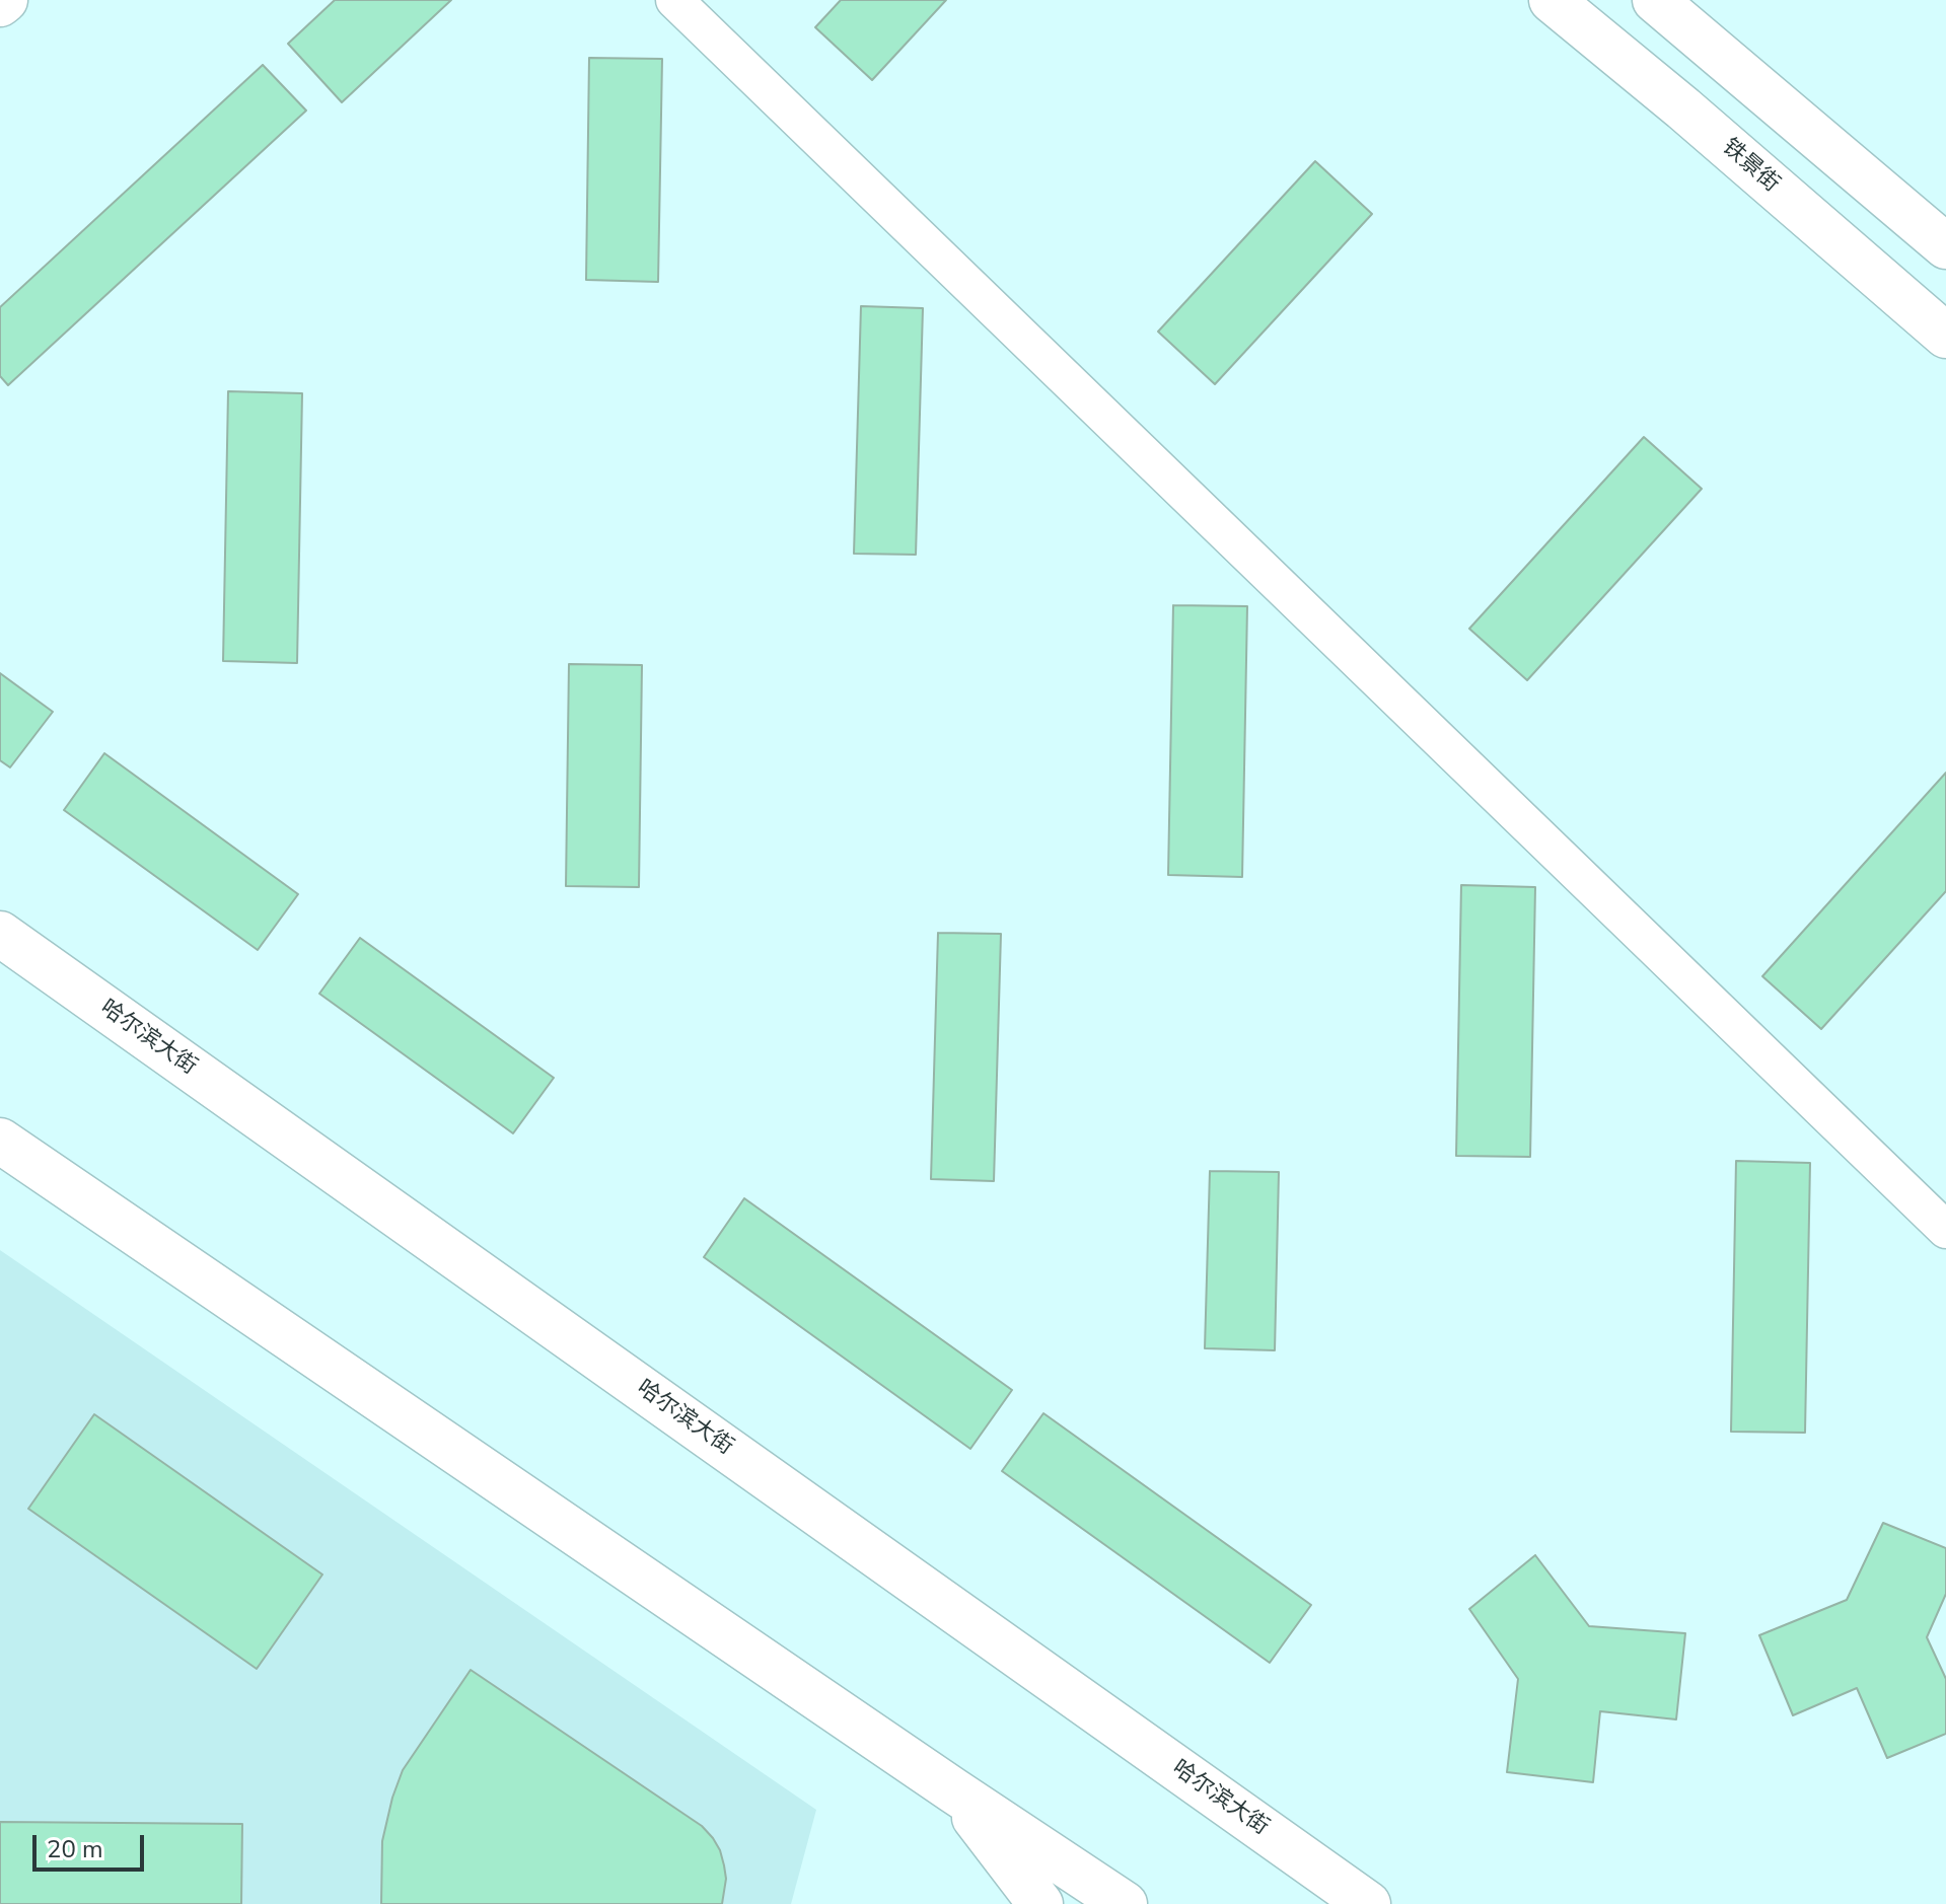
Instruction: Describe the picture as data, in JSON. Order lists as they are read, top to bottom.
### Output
{
  "streets": {
    "main road": ["铁景街", "哈尔滨大街"]
  },
  "scale_bar": "20 m"
}
